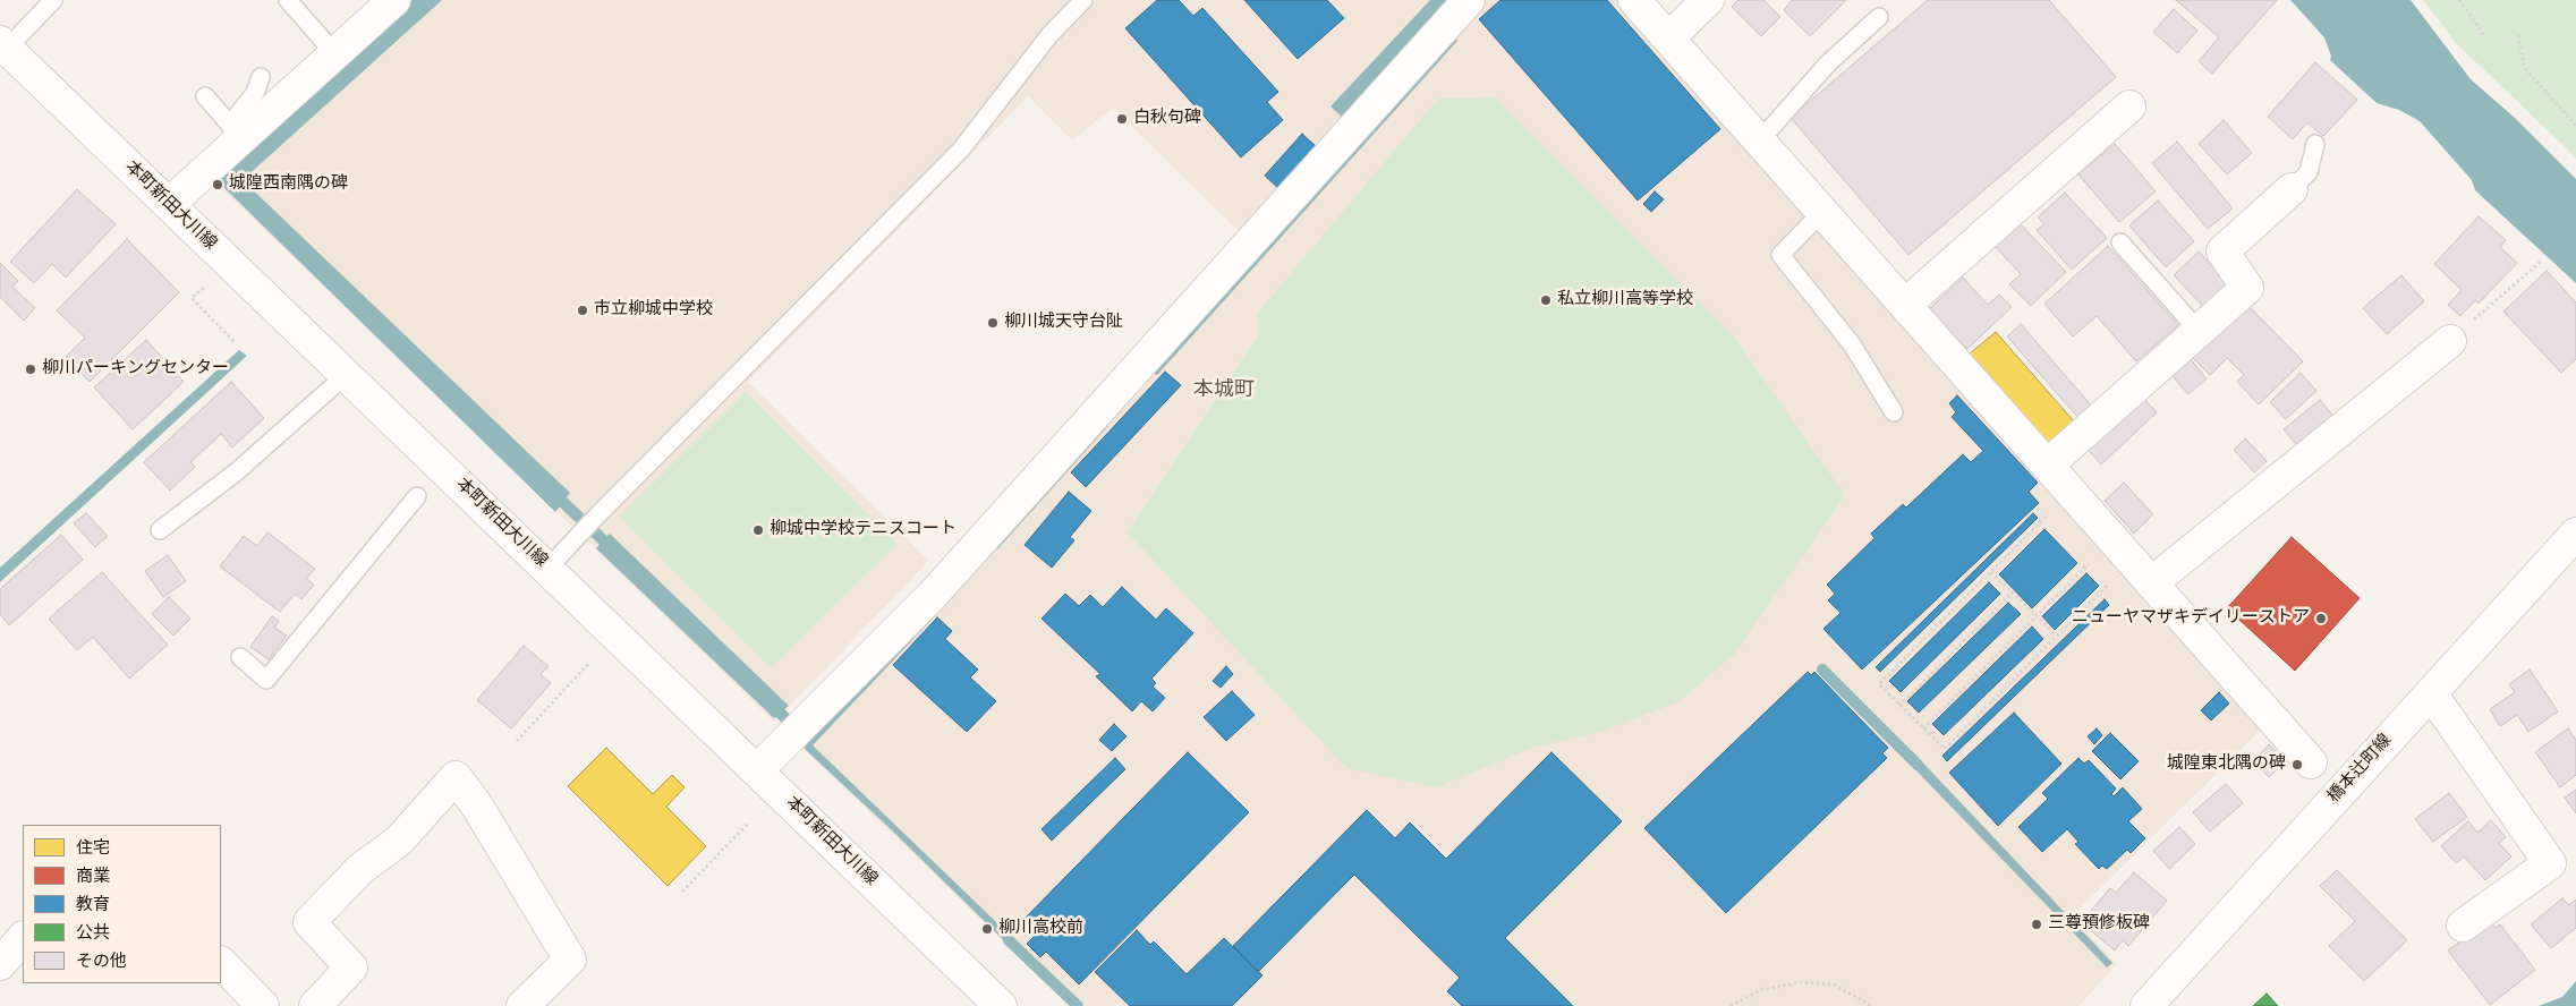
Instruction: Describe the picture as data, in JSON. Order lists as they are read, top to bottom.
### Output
{
  "streets": {
    "street": ["本町新田大川線", "橋本辻町線"]
  },
  "districts": ["本城町"],
  "places": [
    "白秋句碑",
    "城隍西南隅の碑",
    "私立柳川高等学校",
    "市立柳城中学校",
    "柳川城天守台阯",
    "柳川パーキングセンター",
    "柳城中学校テニスコート",
    "ニューヤマザキデイリーストア",
    "城隍東北隅の碑",
    "三尊預修板碑",
    "柳川高校前"
  ],
  "legend": [
    "住宅",
    "商業",
    "教育",
    "公共",
    "その他"
  ]
}
